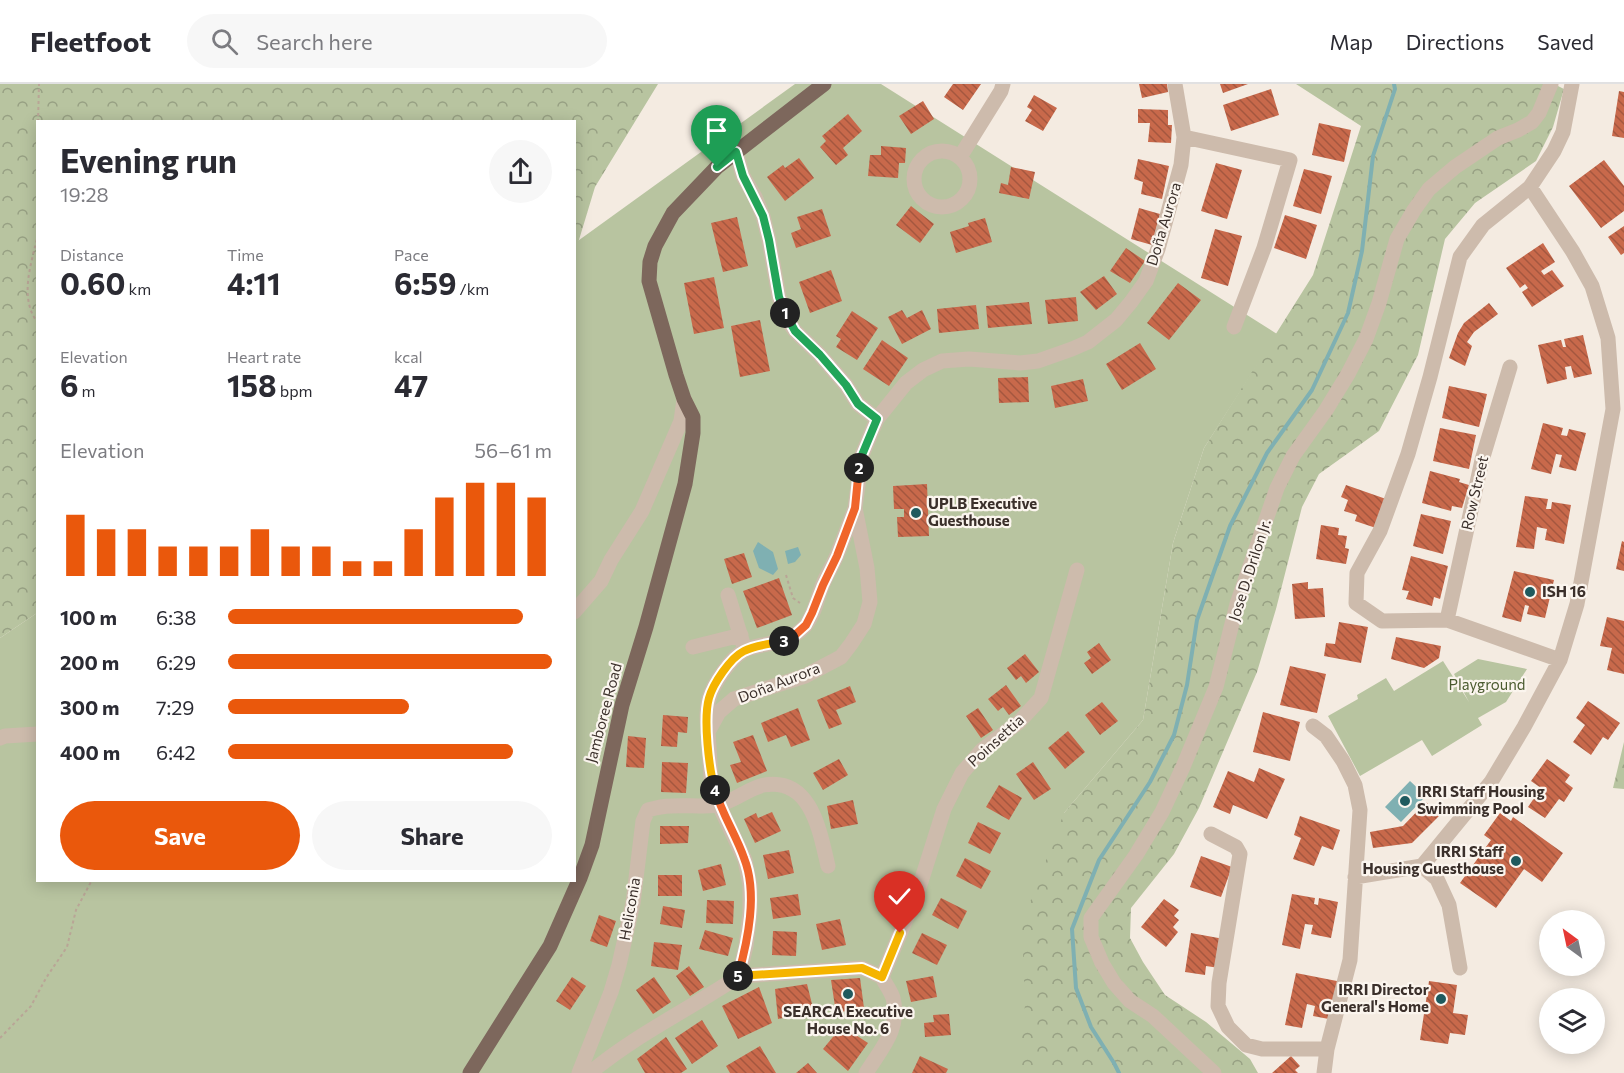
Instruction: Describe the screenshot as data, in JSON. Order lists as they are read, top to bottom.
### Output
{
  "streets": {
    "main road": ["Jamboree Road"],
    "street": [
      "Doña Aurora",
      "Row Street",
      "Jose D. Drilon Jr.",
      "Poinsettia",
      "Heliconia"
    ]
  },
  "parks": ["Playground"],
  "places": [
    "UPLB Executive Guesthouse",
    "ISH 16",
    "IRRI Staff Housing Swimming Pool",
    "IRRI Staff Housing Guesthouse",
    "SEARCA Executive House No. 6",
    "IRRI Director General's Home"
  ],
  "north": "top left",
  "page": {
    "header": "Fleetfoot",
    "search": "Search here",
    "nav": ["Map", "Directions", "Saved"],
    "heading": ["Evening run", "19:28"],
    "stats": [
      ["Distance", "0.60 km"],
      ["Time", "4:11"],
      ["Pace", "6:59 /km"],
      ["Elevation", "6 m"],
      ["Heart rate", "158 bpm"],
      ["kcal", "47"]
    ],
    "pins": [
      "1",
      "2",
      "3",
      "4",
      "5"
    ],
    "chart": ["Elevation", "56–61 m"],
    "list": [
      {
        "name": "100 m",
        "note": "6:38"
      },
      {
        "name": "200 m",
        "note": "6:29"
      },
      {
        "name": "300 m",
        "note": "7:29"
      },
      {
        "name": "400 m",
        "note": "6:42"
      }
    ],
    "buttons": ["Save", "Share"]
  }
}
